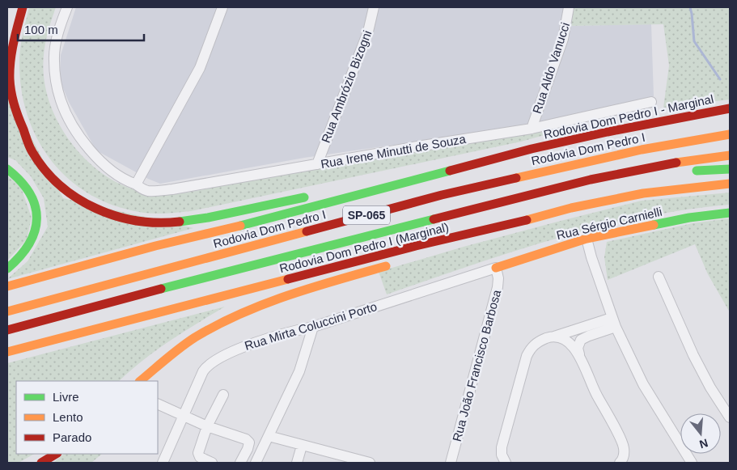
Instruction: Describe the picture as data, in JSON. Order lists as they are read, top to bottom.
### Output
{
  "streets": {
    "main road": [
      "Rodovia Dom Pedro I - Marginal",
      "Rodovia Dom Pedro I",
      "SP-065",
      "Rua Sérgio Carnielli",
      "Rodovia Dom Pedro I (Marginal)"
    ],
    "street": [
      "Rua Aldo Vanucci",
      "Rua Ambrózio Bizogni",
      "Rua Irene Minutti de Souza",
      "Rua Mirta Coluccini Porto",
      "Rua João Francisco Barbosa"
    ]
  },
  "crossings": [
    ["Rua Aldo Vanucci", "Rua Irene Minutti de Souza"],
    ["Rua Ambrózio Bizogni", "Rua Irene Minutti de Souza"],
    ["Rodovia Dom Pedro I - Marginal", "SP-065"],
    ["Rua Sérgio Carnielli", "Rua Mirta Coluccini Porto"],
    ["Rua Sérgio Carnielli", "Rua João Francisco Barbosa"],
    ["Rua Mirta Coluccini Porto", "Rua João Francisco Barbosa"]
  ],
  "legend": ["Livre", "Lento", "Parado"],
  "scale_bar": "100 m",
  "north": "bottom"
}
